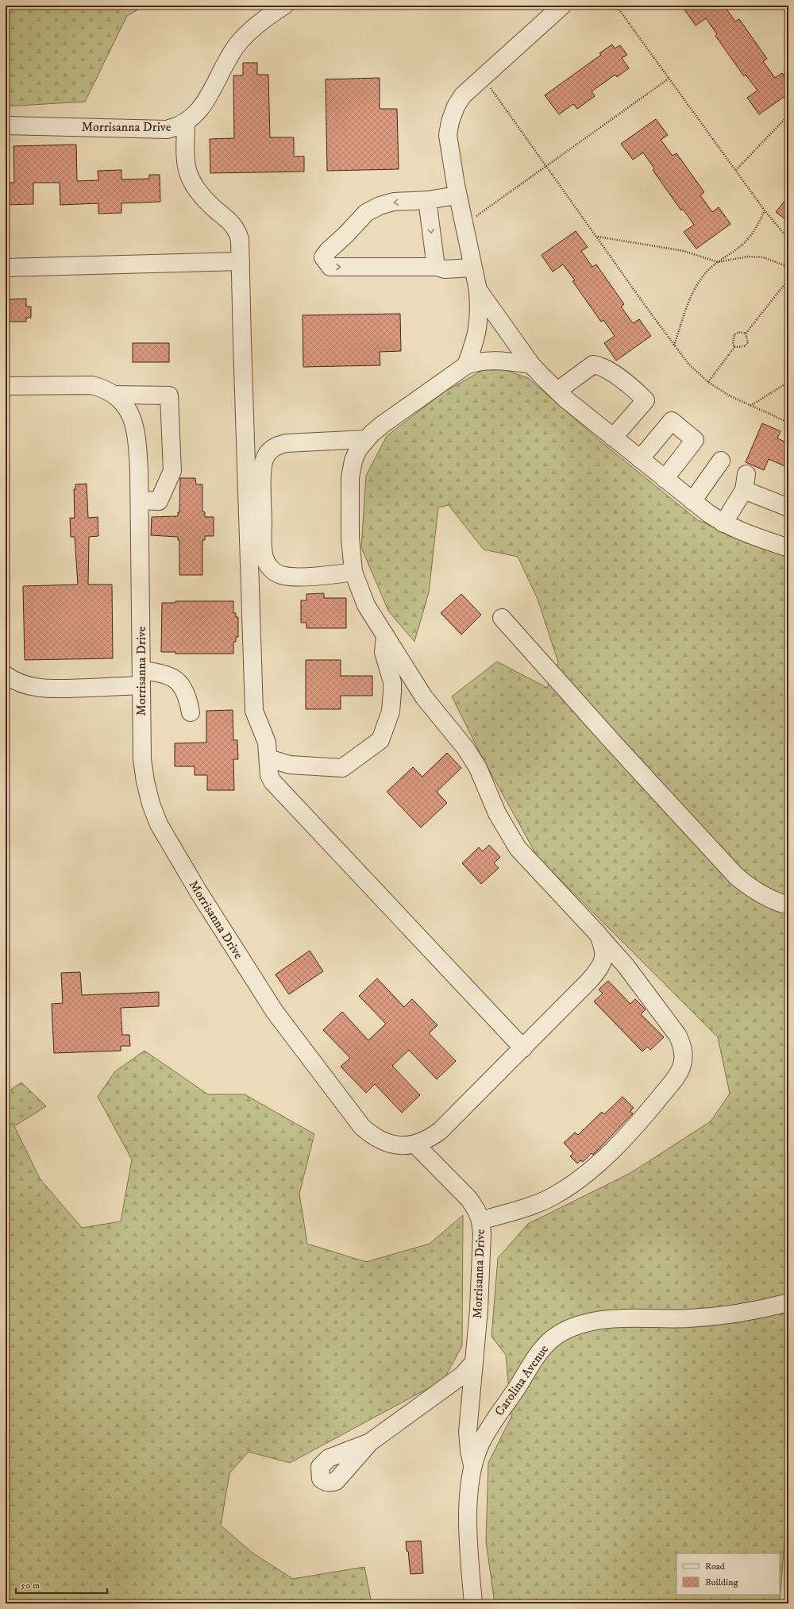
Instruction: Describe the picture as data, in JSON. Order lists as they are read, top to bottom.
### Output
{
  "streets": {
    "street": ["Morrisanna Drive", "Carolina Avenue"]
  },
  "crossings": [
    ["Morrisanna Drive", "Carolina Avenue"]
  ],
  "legend": ["Road", "Building"],
  "scale_bar": "50 m"
}
